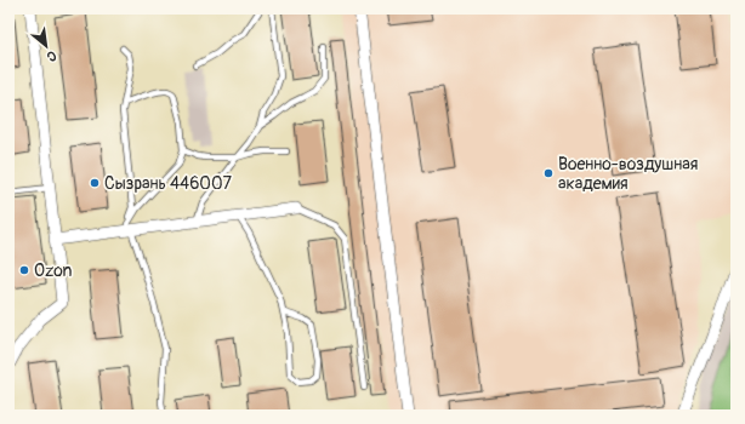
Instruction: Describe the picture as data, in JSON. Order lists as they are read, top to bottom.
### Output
{
  "places": ["Военно-воздушная академия", "Сызрань 446007", "Ozon"],
  "north": "bottom right"
}
